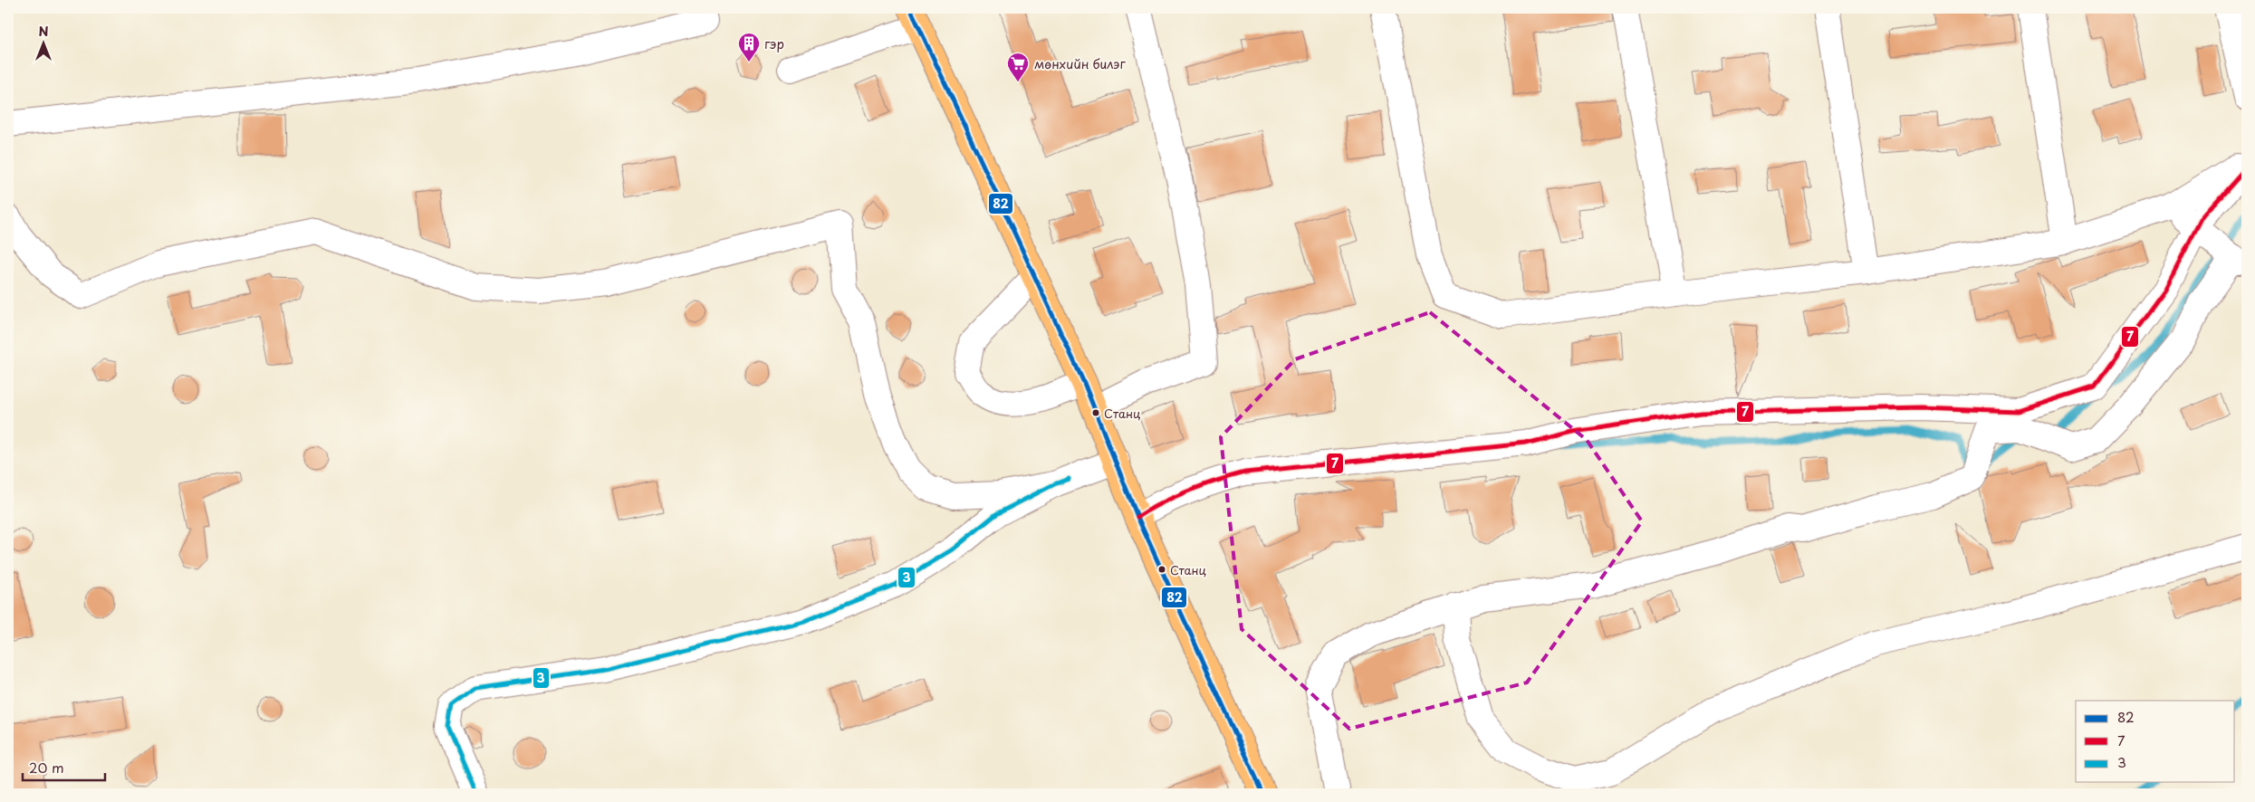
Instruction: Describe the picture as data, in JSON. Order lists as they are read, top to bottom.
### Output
{
  "places": {
    "building": ["гэр"],
    "supermarket": ["мөнхийн билэг"],
    "other": ["Cтанц", "Станц"]
  },
  "lines": ["transit line 82", "transit line 7", "transit line 3"],
  "legend": ["82", "7", "3"],
  "scale_bar": "20 m",
  "north": "top"
}
